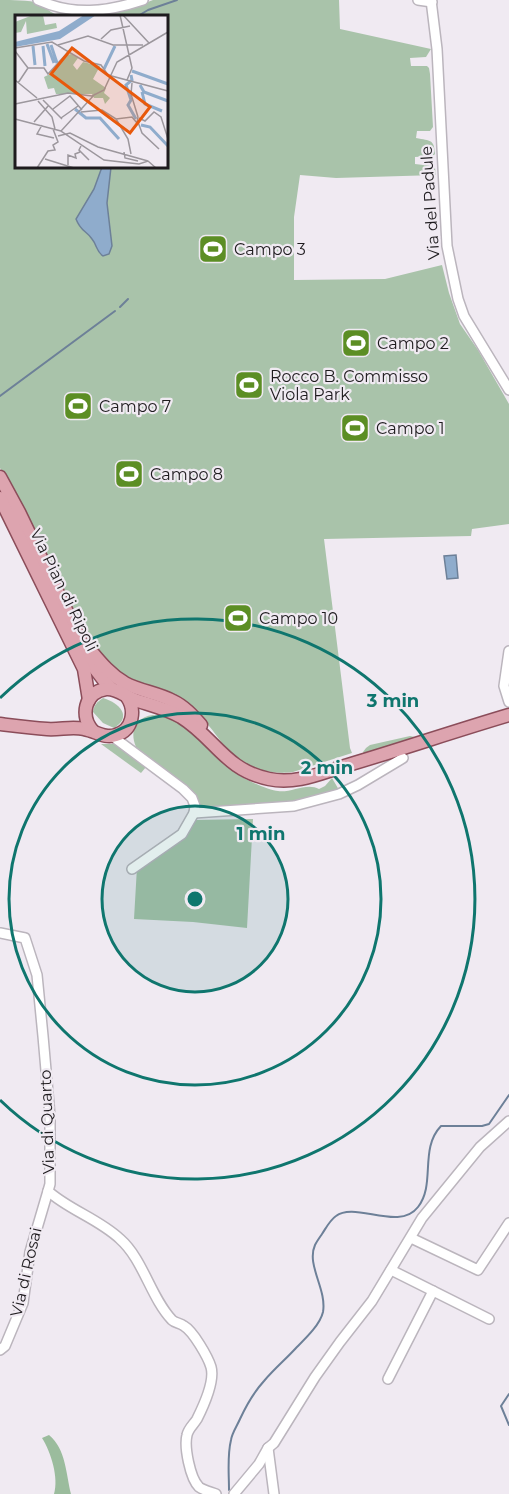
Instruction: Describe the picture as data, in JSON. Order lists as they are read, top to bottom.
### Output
{
  "streets": {
    "main road": ["Via Pian di Ripoli"],
    "street": ["Via del Padule", "Via di Quarto", "Via di Rosai"]
  },
  "crossings": [
    ["Via di Quarto", "Via di Rosai"]
  ],
  "places": {
    "sports": [
      "Campo 3",
      "Campo 2",
      "Rocco B. Commisso Viola Park",
      "Campo 7",
      "Campo 1",
      "Campo 8",
      "Campo 10"
    ]
  },
  "rings": ["3 min", "2 min", "1 min"]
}
